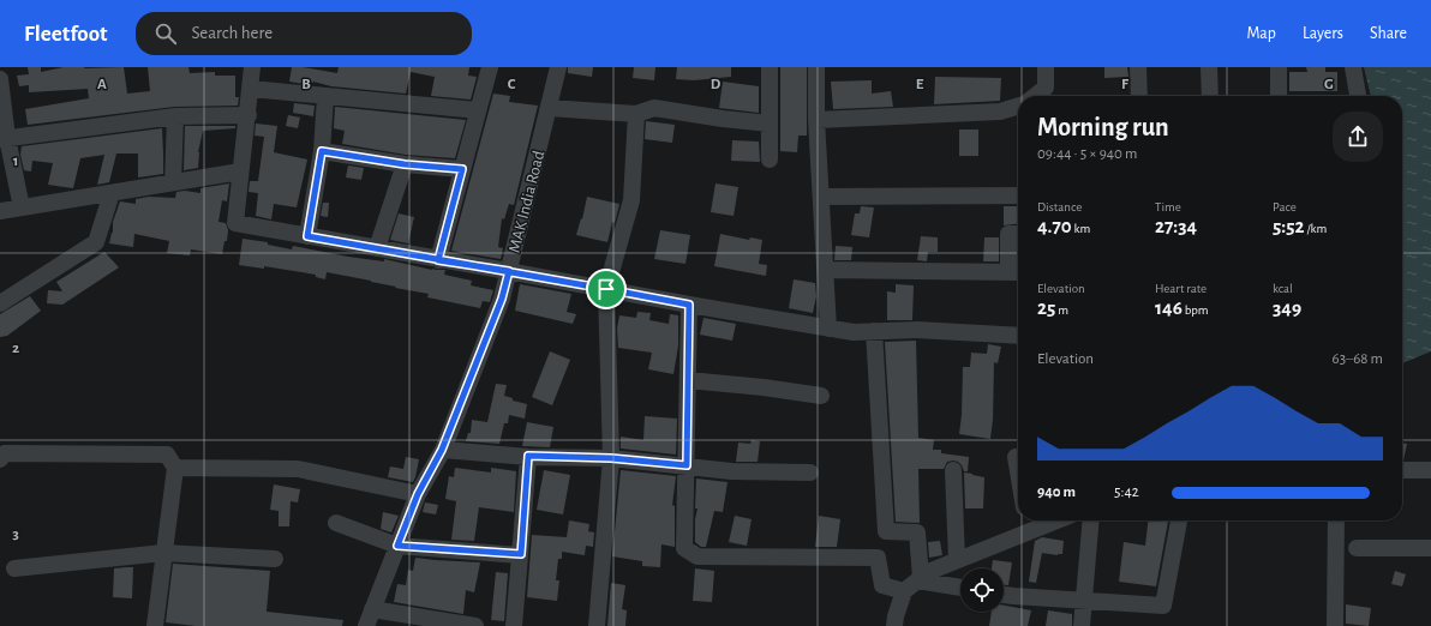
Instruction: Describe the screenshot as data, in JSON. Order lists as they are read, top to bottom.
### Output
{
  "streets": {
    "street": ["MAK India Road"]
  },
  "page": {
    "header": "Fleetfoot",
    "search": "Search here",
    "nav": ["Map", "Layers", "Share"],
    "heading": ["Morning run", "09:44 · 5 × 940 m"],
    "stats": [
      ["Distance", "4.70 km"],
      ["Time", "27:34"],
      ["Pace", "5:52 /km"],
      ["Elevation", "25 m"],
      ["Heart rate", "146 bpm"],
      ["kcal", "349"]
    ],
    "chart": ["Elevation", "63–68 m"],
    "list": [
      {
        "name": "940 m",
        "note": "5:42"
      }
    ]
  },
  "grid": {
    "columns": [
      "A",
      "B",
      "C",
      "D",
      "E",
      "F",
      "G"
    ],
    "rows": ["1", "2", "3"]
  }
}
